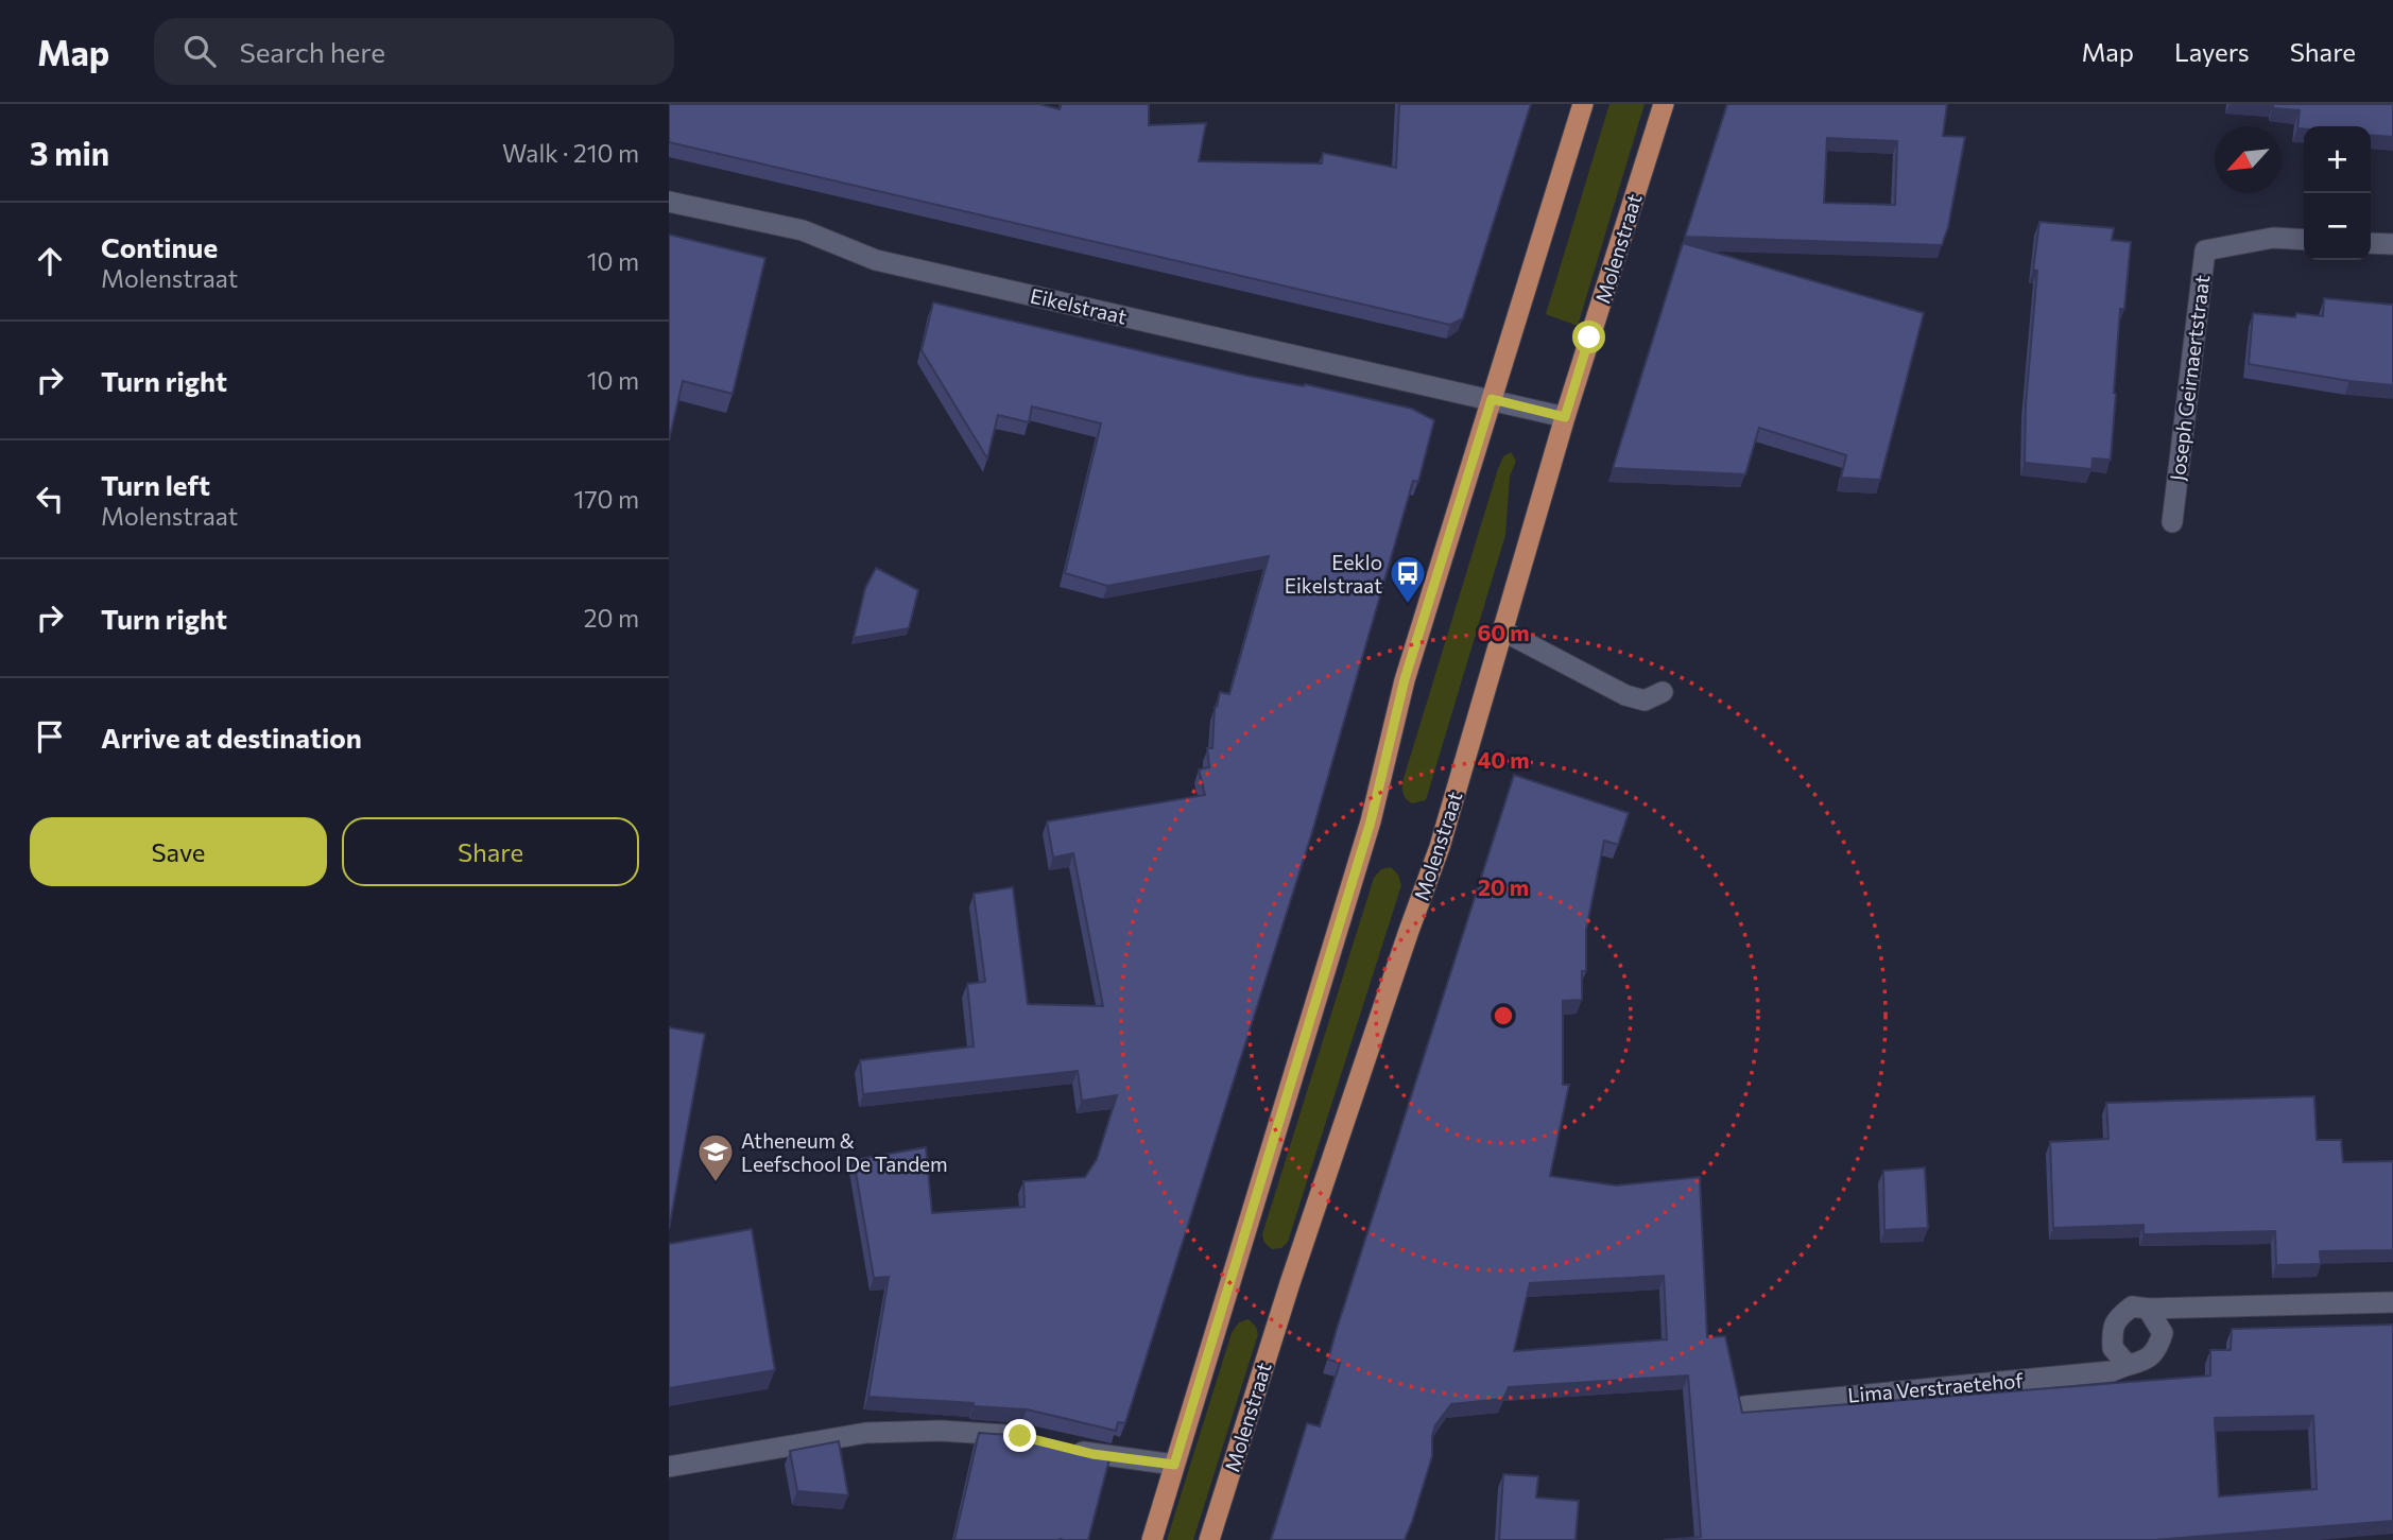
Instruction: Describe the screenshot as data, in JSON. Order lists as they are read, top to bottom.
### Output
{
  "streets": {
    "main road": ["Molenstraat"],
    "street": ["Eikelstraat", "Joseph Geirnaertstraat", "Lima Verstraetehof"]
  },
  "crossings": [
    ["Molenstraat", "Eikelstraat"]
  ],
  "places": {
    "bus stop": ["Eeklo Eikelstraat"],
    "school or university": ["Atheneum & Leefschool De Tandem"]
  },
  "north": "bottom left",
  "page": {
    "header": "Map",
    "search": "Search here",
    "nav": ["Map", "Layers", "Share"],
    "heading": ["3 min", "Walk · 210 m"],
    "map_buttons": ["+", "−"],
    "list": [
      ["Continue", "Molenstraat", "10 m"],
      ["Turn right", "10 m"],
      ["Turn left", "Molenstraat", "170 m"],
      ["Turn right", "20 m"],
      "Arrive at destination"
    ],
    "buttons": ["Save", "Share"]
  },
  "rings": ["60 m", "40 m", "20 m"]
}
